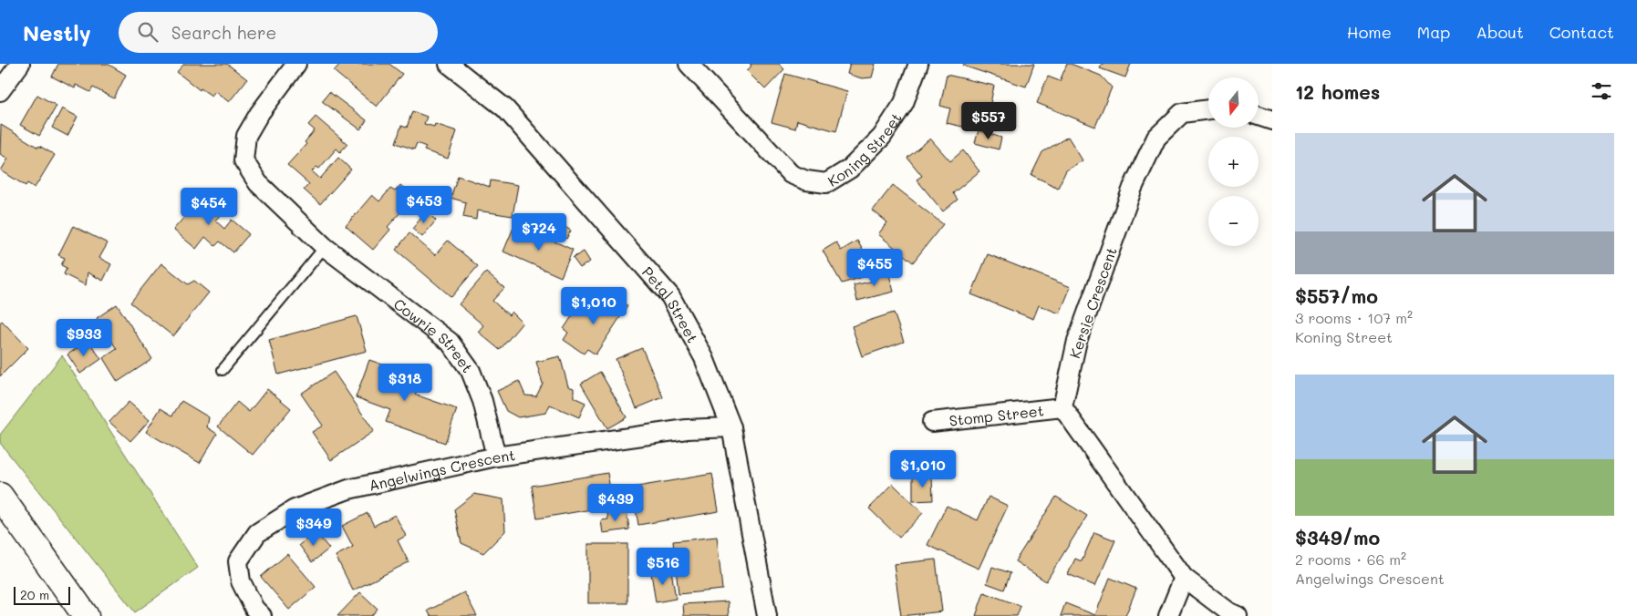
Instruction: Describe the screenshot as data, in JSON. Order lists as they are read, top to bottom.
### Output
{
  "streets": {
    "street": [
      "Koning Street",
      "Kersie Crescent",
      "Petal Street",
      "Cowrie Street",
      "Stomp Street",
      "Angelwings Crescent"
    ]
  },
  "crossings": [
    ["Kersie Crescent", "Stomp Street"],
    ["Petal Street", "Angelwings Crescent"],
    ["Cowrie Street", "Angelwings Crescent"]
  ],
  "scale_bar": "20 m",
  "north": "bottom",
  "page": {
    "header": "Nestly",
    "search": "Search here",
    "nav": [
      "Home",
      "Map",
      "About",
      "Contact"
    ],
    "heading": "12 homes",
    "map_buttons": ["+", "−"],
    "price": [
      "$557",
      "$453",
      "$454",
      "$724",
      "$455",
      "$1,010",
      "$933",
      "$318",
      "$1,010",
      "$439",
      "$349",
      "$516"
    ],
    "list": [
      {
        "name": "$557/mo",
        "note": "3 rooms · 107 m² · Koning Street"
      },
      {
        "name": "$349/mo",
        "note": "2 rooms · 66 m² · Angelwings Crescent"
      }
    ],
    "scale": "20 m"
  }
}
